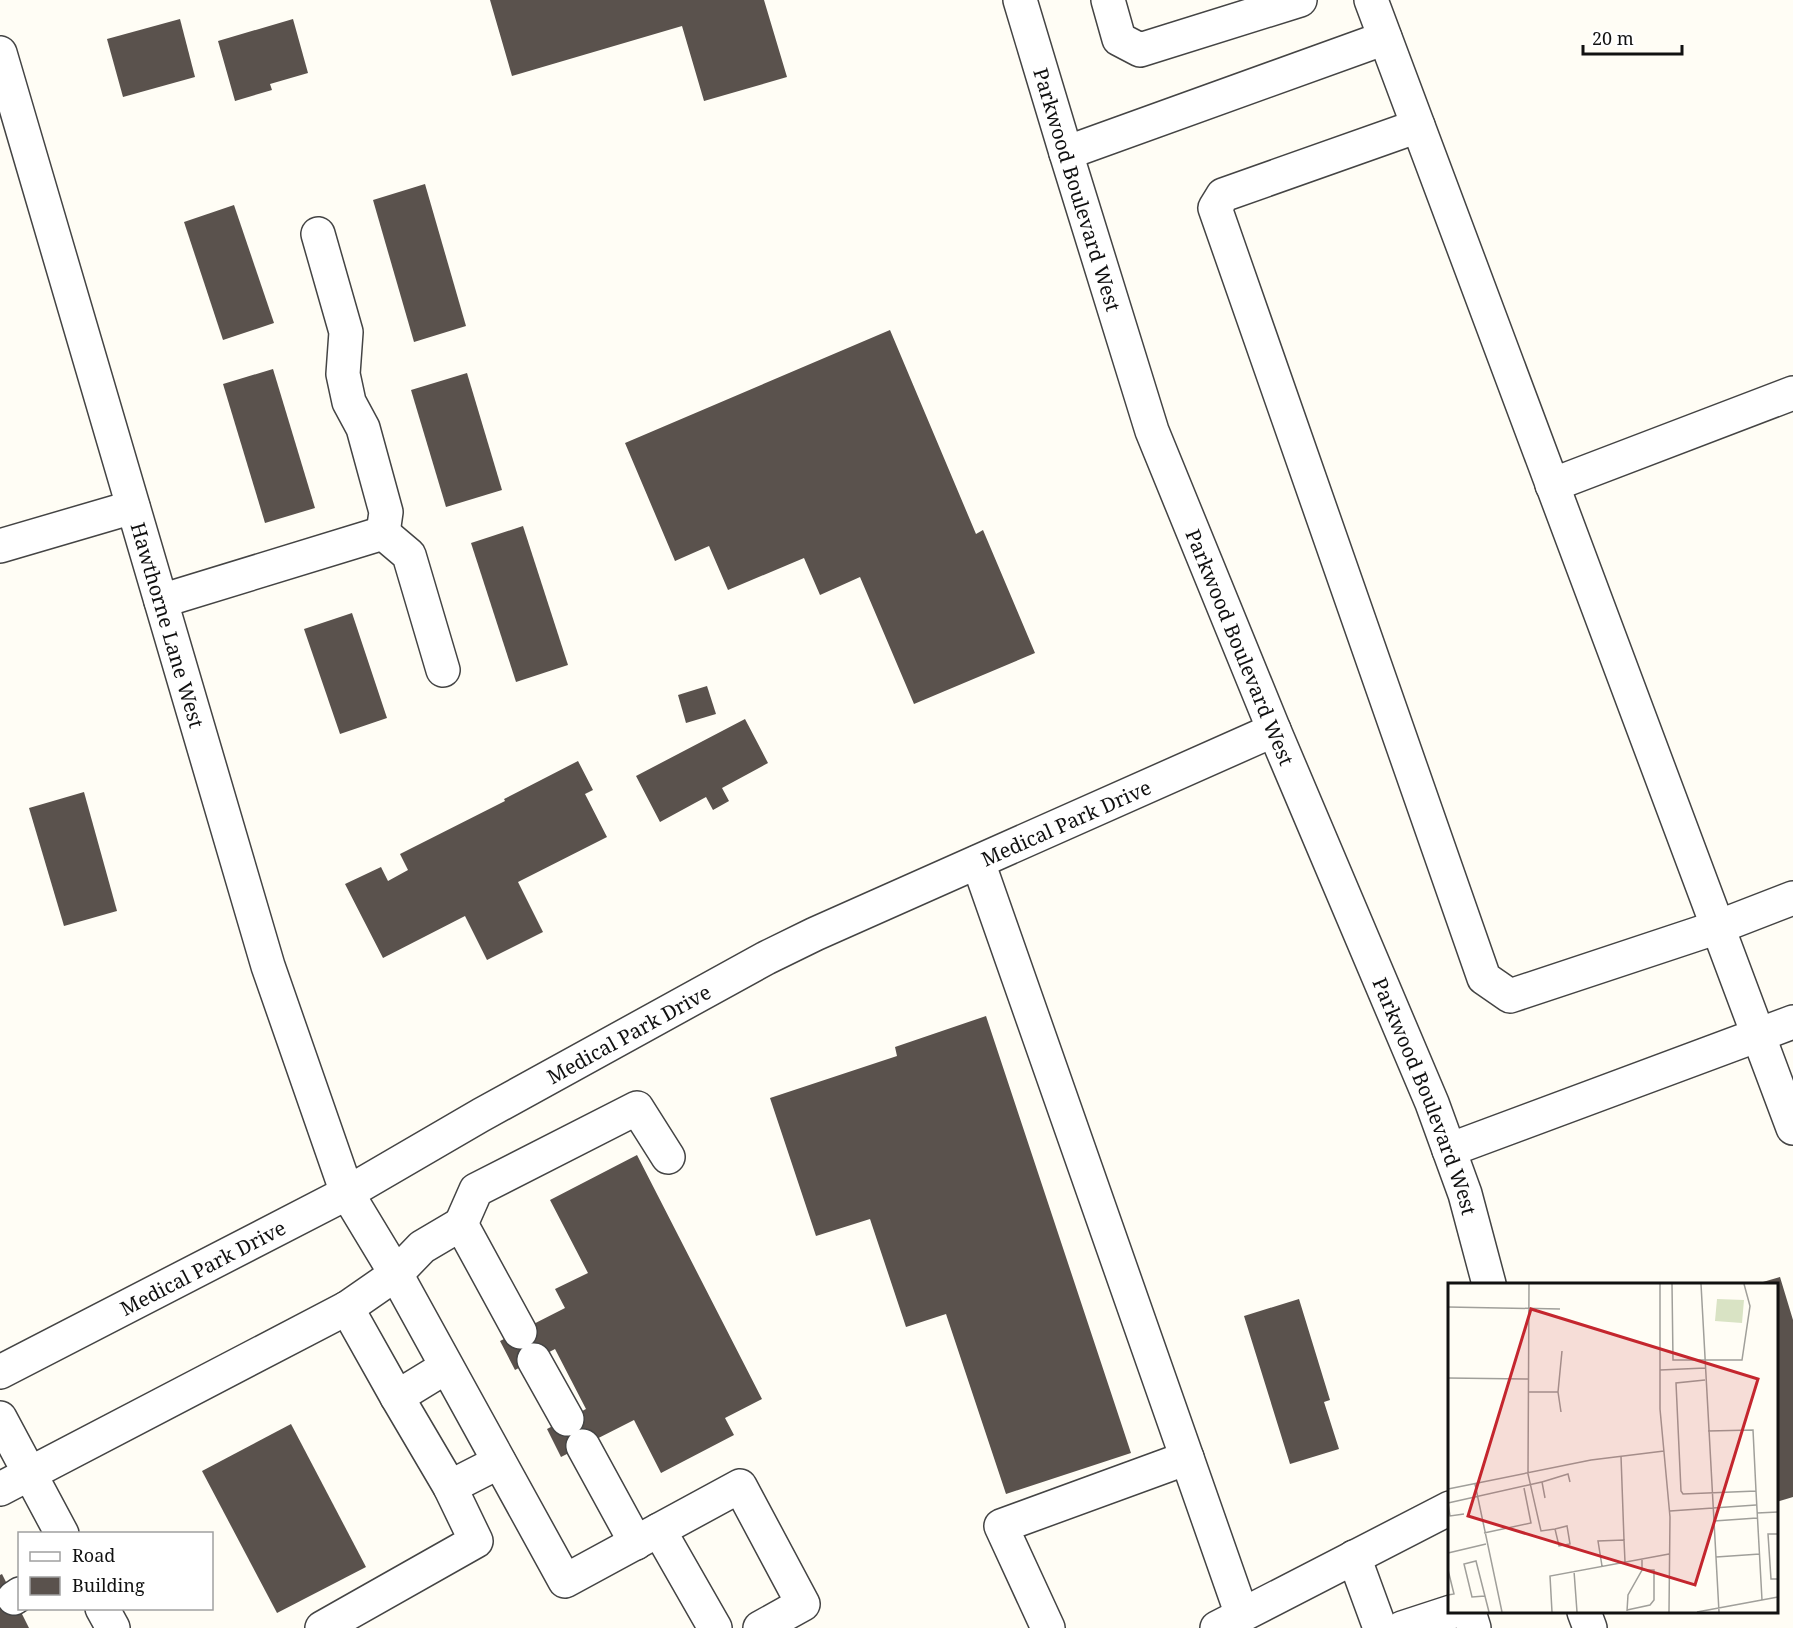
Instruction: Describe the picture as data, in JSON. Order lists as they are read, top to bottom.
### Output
{
  "streets": {
    "street": ["Parkwood Boulevard West", "Hawthorne Lane West", "Medical Park Drive"]
  },
  "crossings": [
    ["Parkwood Boulevard West", "Medical Park Drive"],
    ["Hawthorne Lane West", "Medical Park Drive"]
  ],
  "legend": ["Road", "Building"],
  "scale_bar": "20 m"
}
